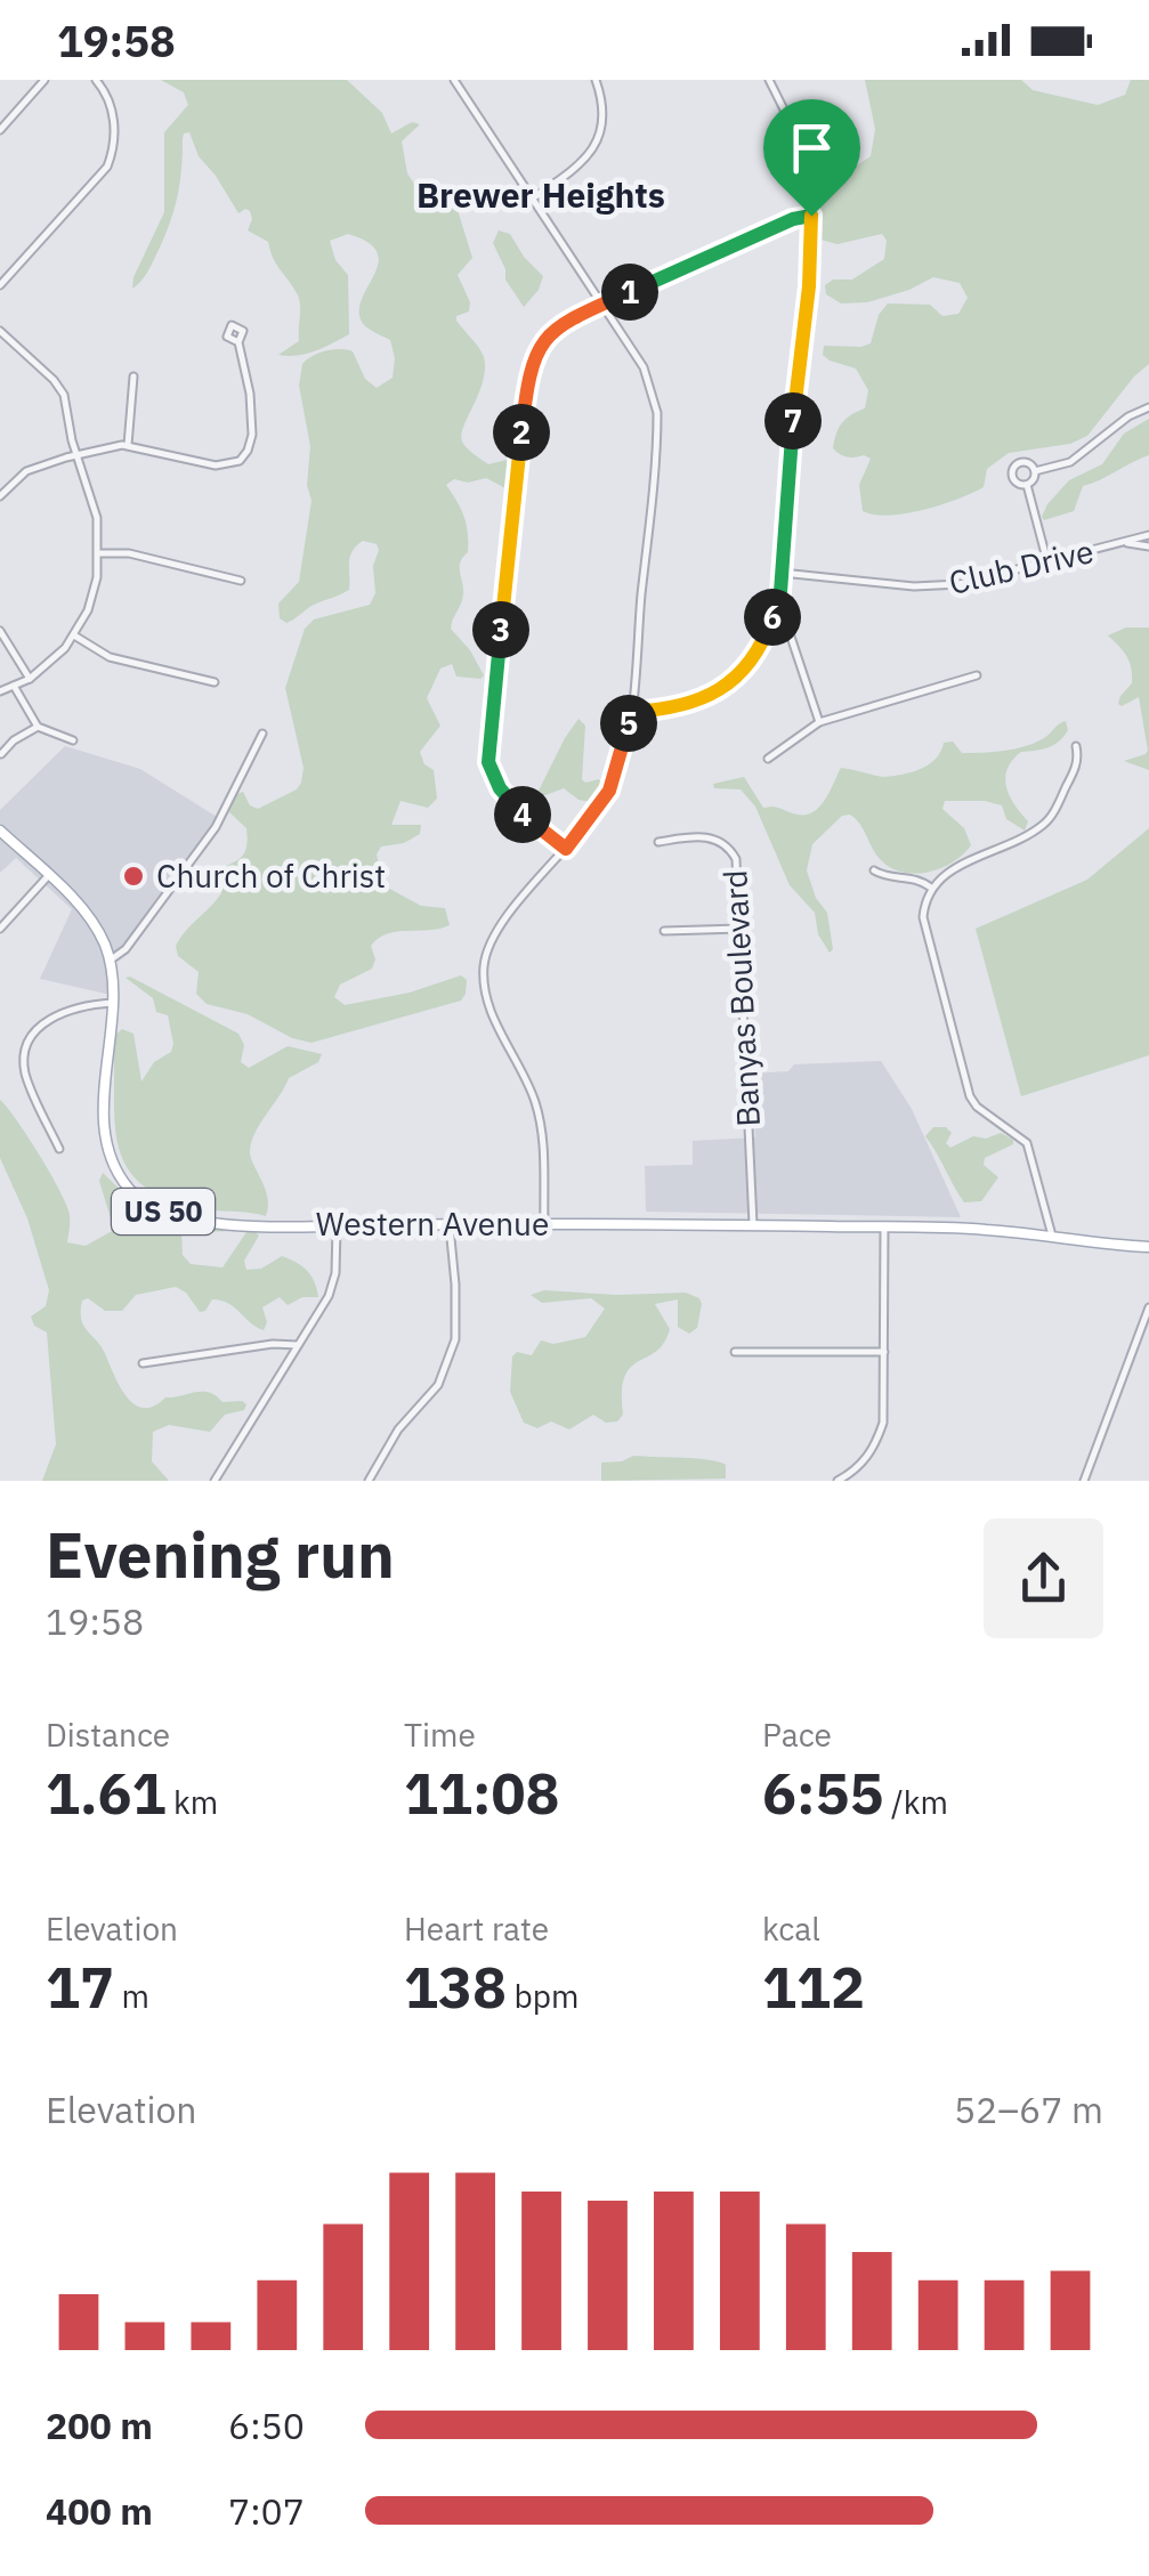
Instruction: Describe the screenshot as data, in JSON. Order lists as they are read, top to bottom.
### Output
{
  "streets": {
    "main road": ["US 50", "Western Avenue"],
    "street": ["Club Drive", "Banyas Boulevard"]
  },
  "crossings": [
    ["Banyas Boulevard", "Western Avenue"]
  ],
  "districts": ["Brewer Heights"],
  "places": ["Church of Christ"],
  "page": {
    "status": "19:58",
    "pins": [
      "1",
      "7",
      "2",
      "6",
      "3",
      "5",
      "4"
    ],
    "heading": ["Evening run", "19:58"],
    "stats": [
      ["Distance", "1.61 km"],
      ["Time", "11:08"],
      ["Pace", "6:55 /km"],
      ["Elevation", "17 m"],
      ["Heart rate", "138 bpm"],
      ["kcal", "112"]
    ],
    "chart": ["Elevation", "52–67 m"],
    "list": [
      {
        "name": "200 m",
        "note": "6:50"
      },
      {
        "name": "400 m",
        "note": "7:07"
      }
    ]
  }
}
